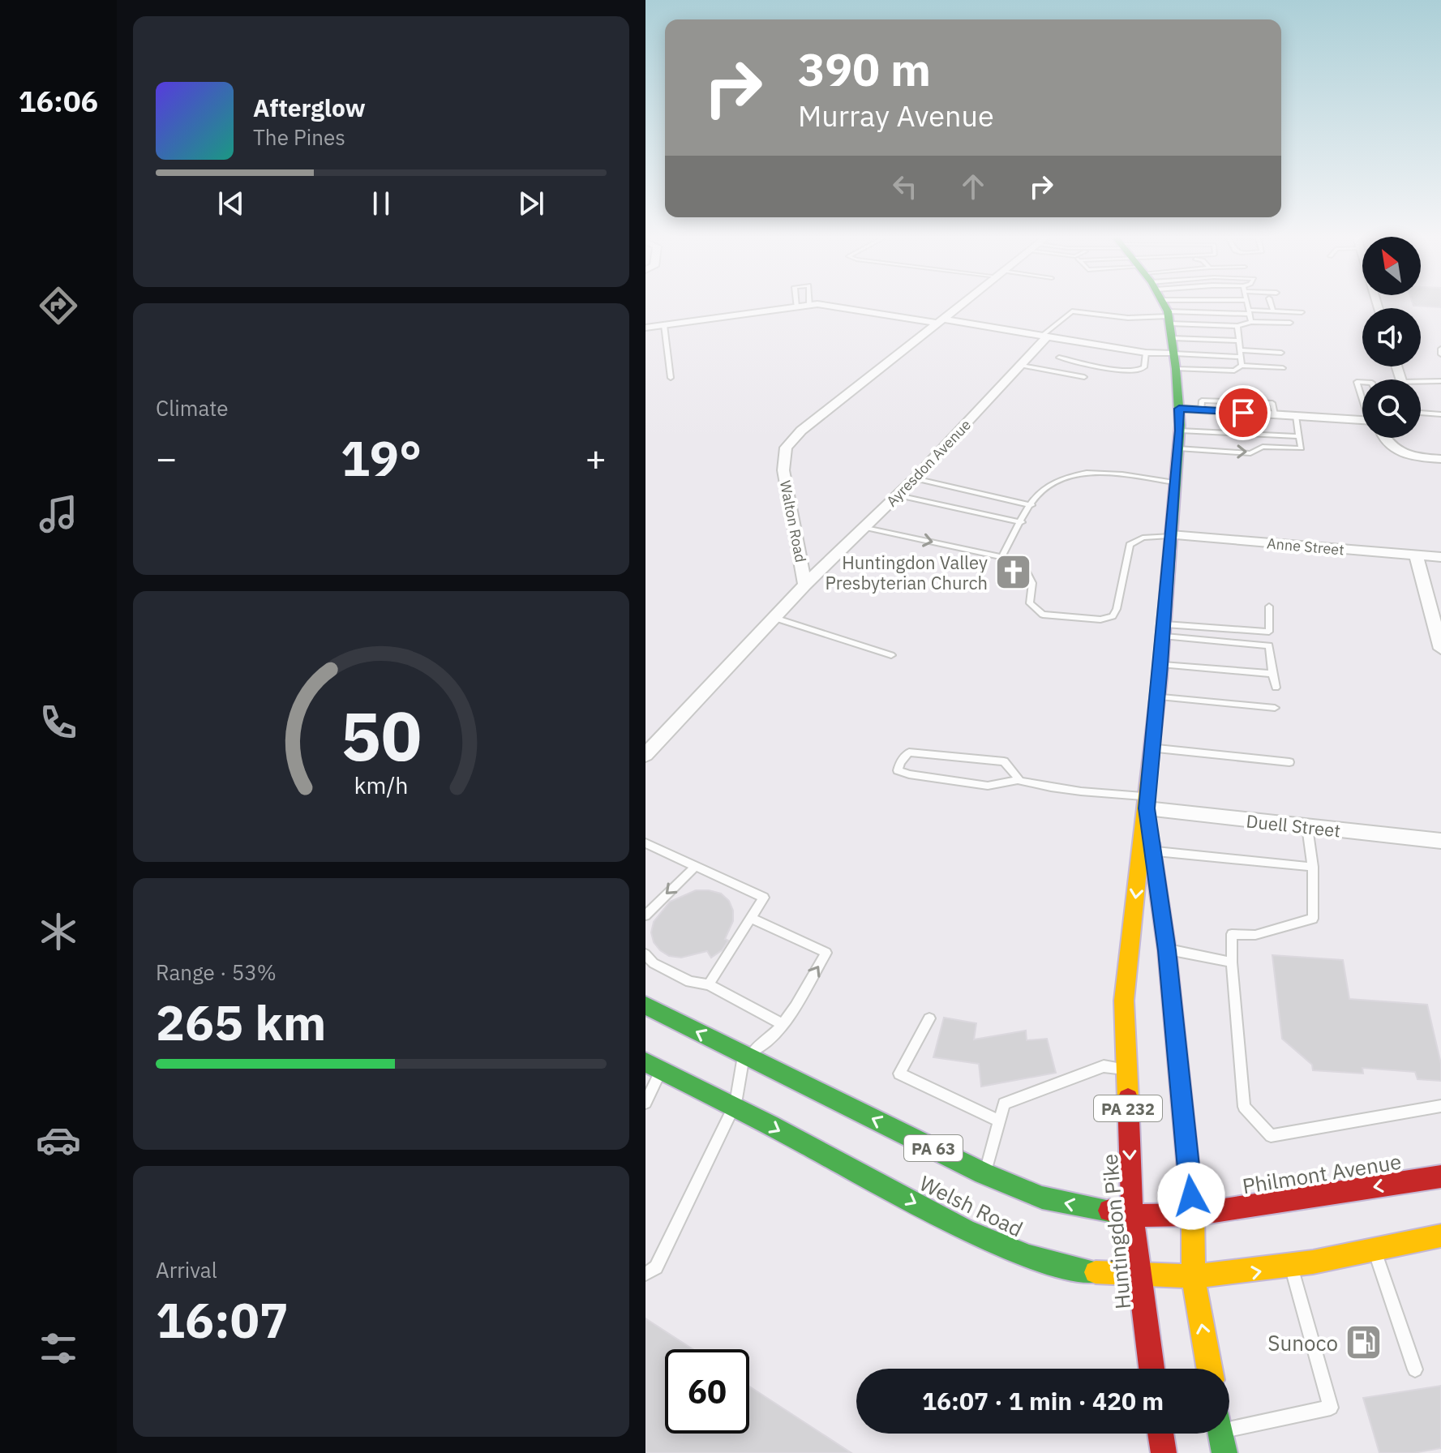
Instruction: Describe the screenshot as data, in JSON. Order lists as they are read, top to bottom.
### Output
{
  "streets": {
    "main road": [
      "PA 232",
      "PA 63",
      "Philmont Avenue",
      "Welsh Road",
      "Huntingdon Pike"
    ],
    "street": [
      "Ayresdon Avenue",
      "Walton Road",
      "Anne Street",
      "Duell Street"
    ]
  },
  "crossings": [
    ["Ayresdon Avenue", "Walton Road"],
    ["Anne Street", "Huntingdon Pike"],
    ["Duell Street", "Huntingdon Pike"],
    ["Philmont Avenue", "Welsh Road"],
    ["Philmont Avenue", "Huntingdon Pike"],
    ["Welsh Road", "Huntingdon Pike"]
  ],
  "places": {
    "church": ["Huntingdon Valley Presbyterian Church"],
    "fuel station": ["Sunoco"]
  },
  "north": "top left",
  "page": {
    "tabs": "16:06",
    "turn": ["390 m", "Murray Avenue"],
    "song": ["Afterglow", "The Pines"],
    "tile": [
      "Climate",
      ["Range · 53%", "265 km"],
      ["Arrival", "16:07"]
    ],
    "heat": ["−", "19°", "+"],
    "limit": "60",
    "trip": "16:07 · 1 min · 420 m",
    "gauge": ["50", "km/h"]
  }
}
